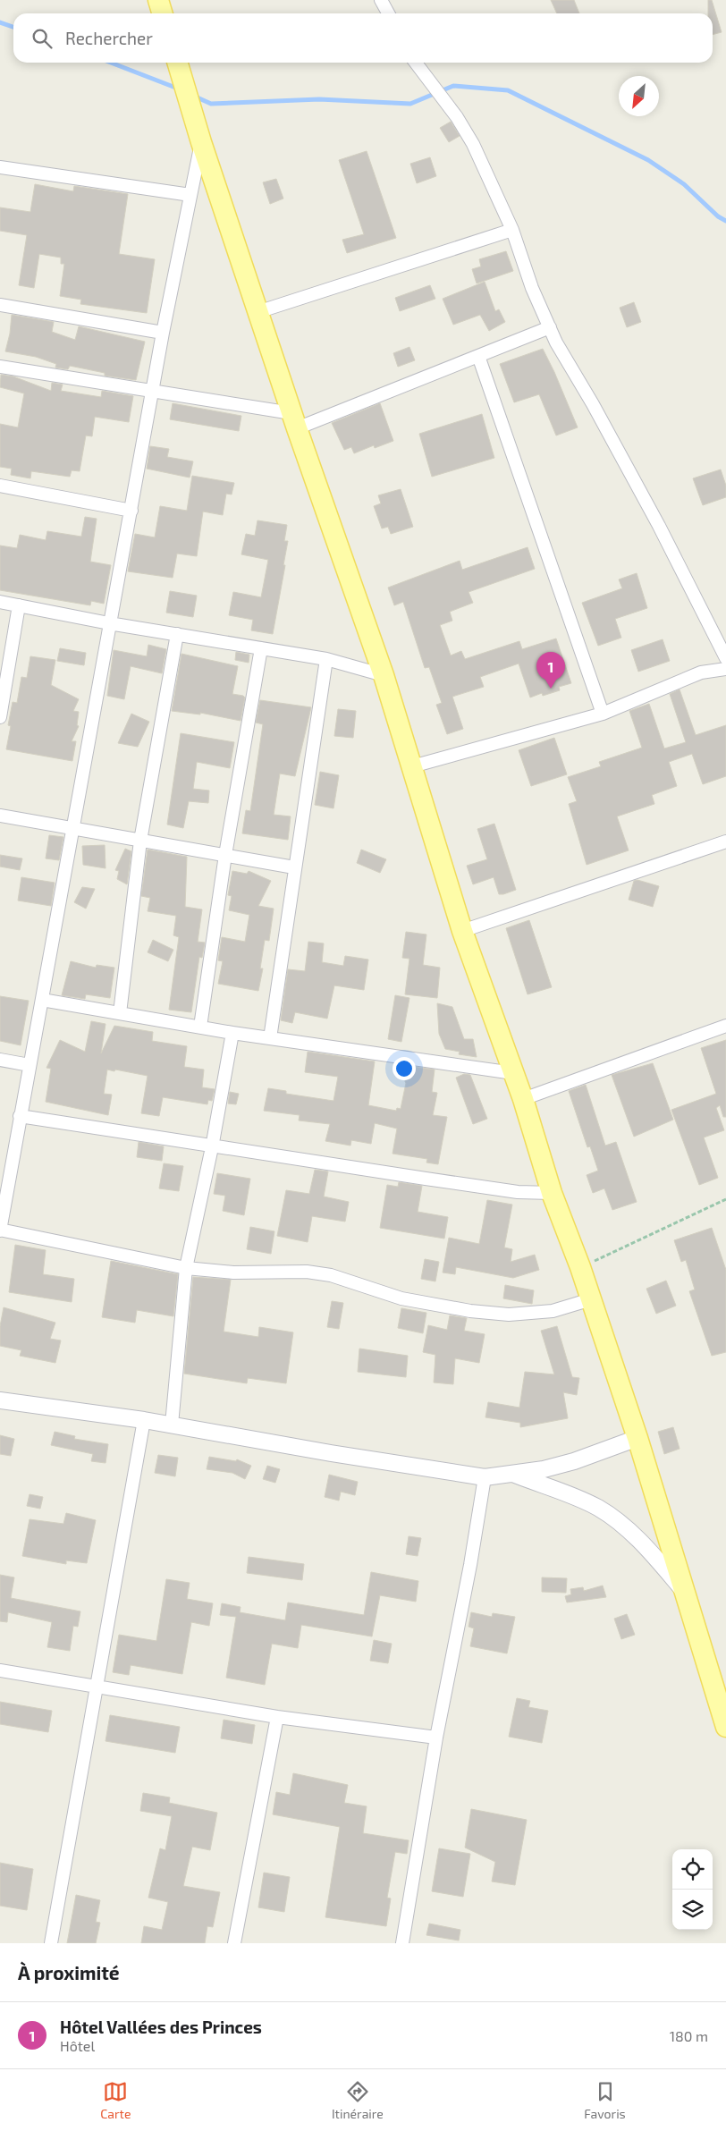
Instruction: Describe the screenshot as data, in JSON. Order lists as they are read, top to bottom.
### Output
{
  "north": "bottom left",
  "page": {
    "search": "Rechercher",
    "pins": "1",
    "heading": "À proximité",
    "list": [
      {
        "mark": "1",
        "name": "Hôtel Vallées des Princes",
        "note": "Hôtel",
        "value": "180 m"
      }
    ],
    "nav": ["Carte", "Itinéraire", "Favoris"]
  }
}
